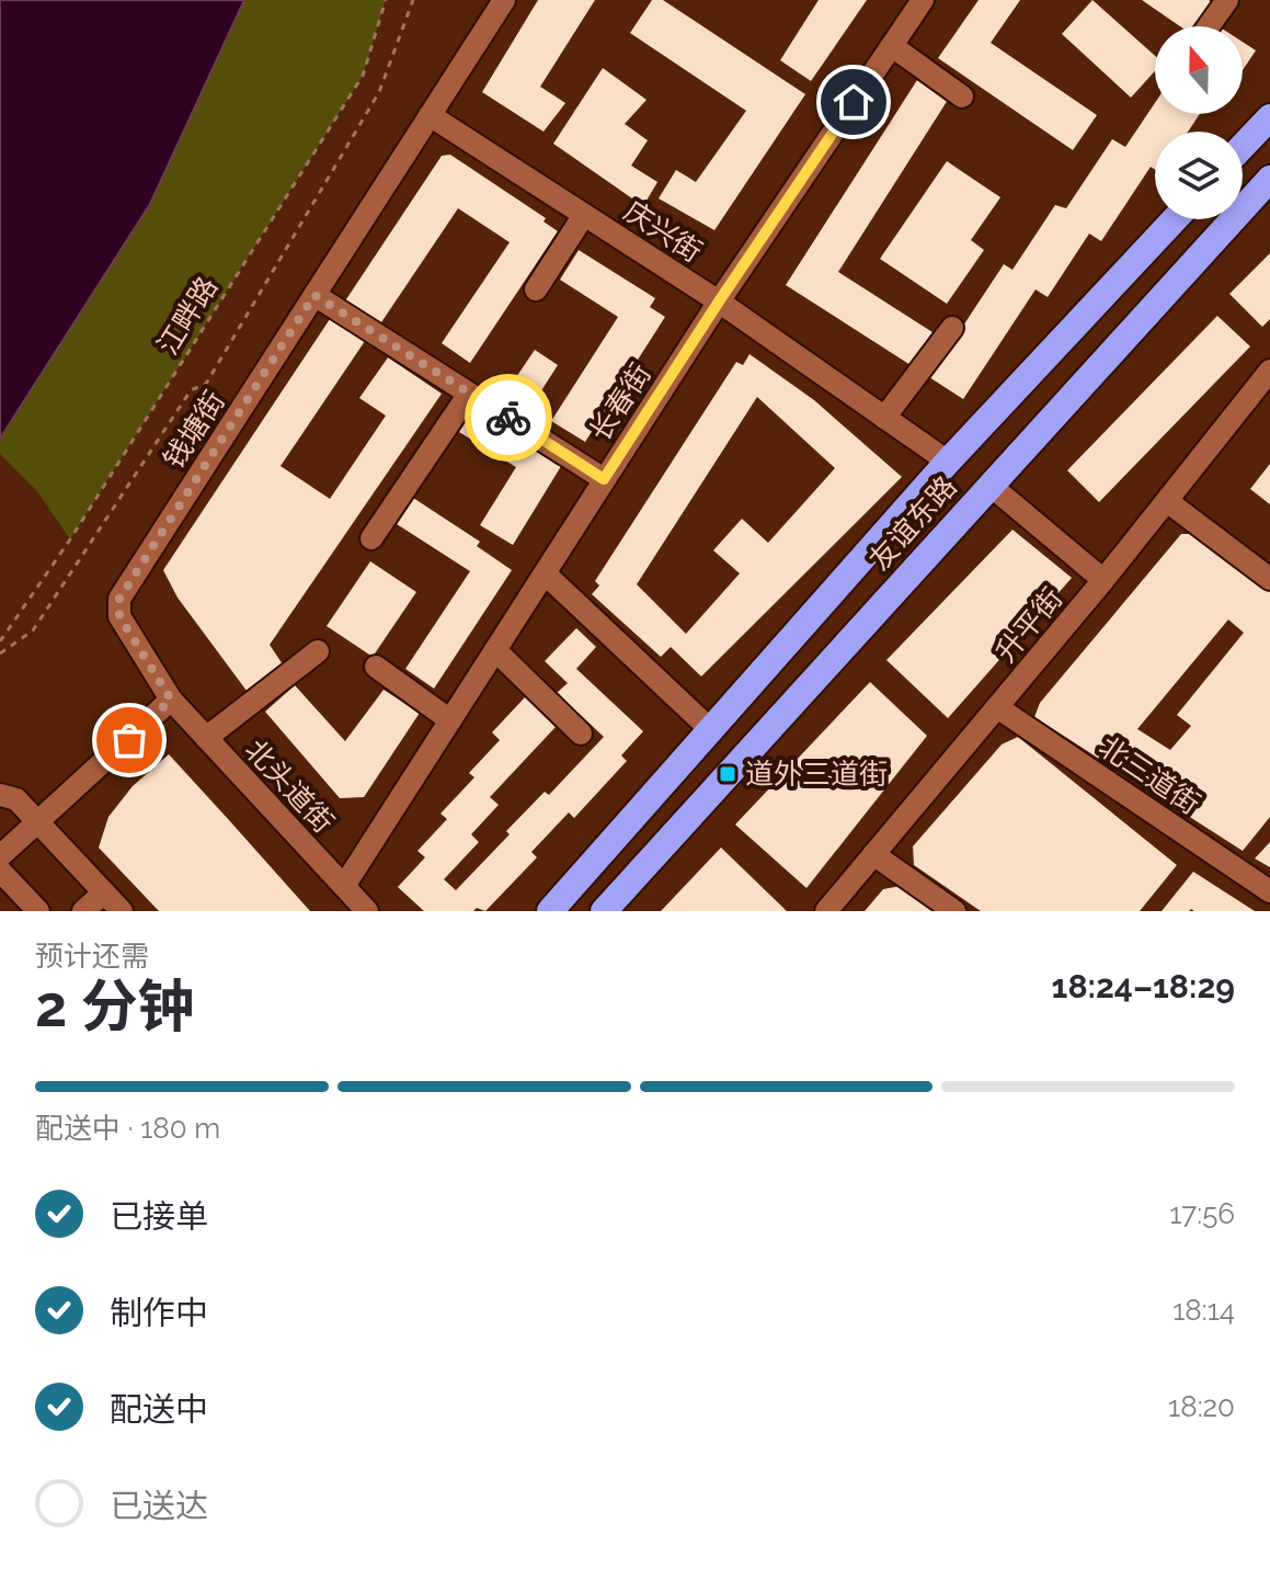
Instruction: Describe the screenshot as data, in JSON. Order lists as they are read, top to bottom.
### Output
{
  "streets": {
    "highway": ["友谊东路"],
    "street": [
      "庆兴街",
      "长春街",
      "钱塘街",
      "升平街",
      "北三道街",
      "北头道街"
    ],
    "path": ["江畔路"]
  },
  "crossings": [
    ["庆兴街", "长春街"],
    ["庆兴街", "钱塘街"],
    ["庆兴街", "友谊东路"],
    ["长春街", "北头道街"],
    ["钱塘街", "北头道街"],
    ["升平街", "北三道街"]
  ],
  "places": {
    "transit": ["道外三道街"]
  },
  "north": "top",
  "page": {
    "heading": ["2 分钟", "预计还需", "18:24–18:29"],
    "bar": "配送中 · 180 m",
    "list": [
      ["已接单", "17:56"],
      ["制作中", "18:14"],
      ["配送中", "18:20"],
      "已送达"
    ]
  }
}
